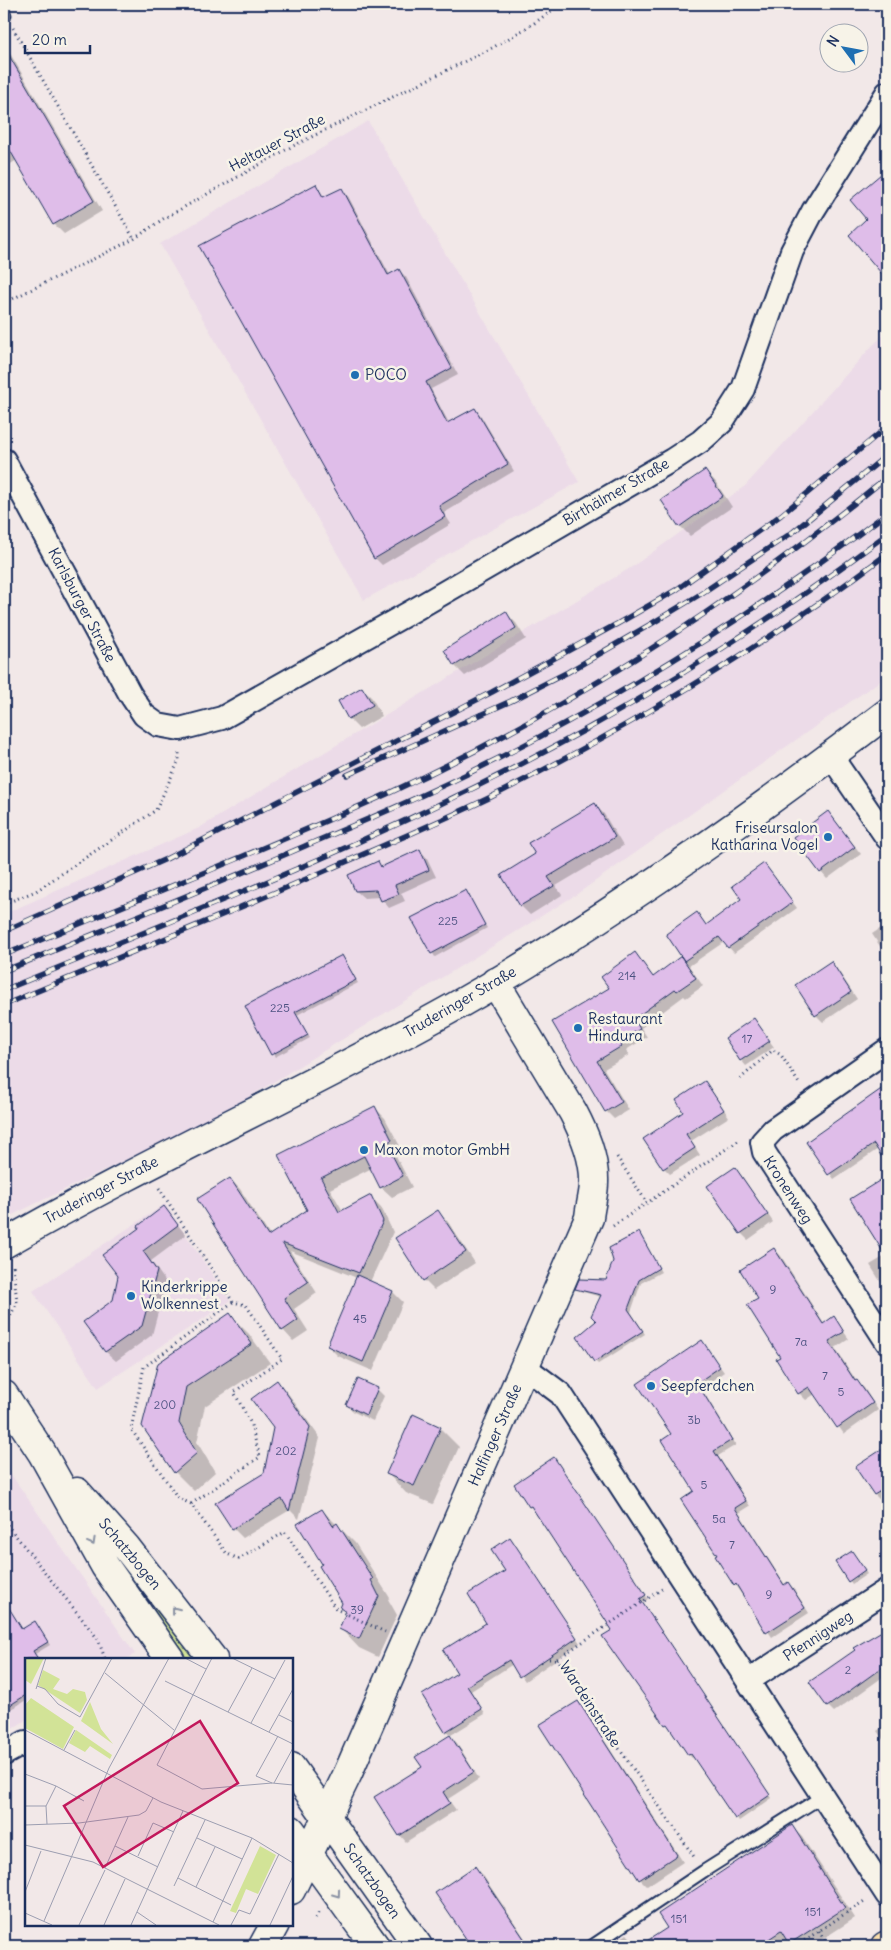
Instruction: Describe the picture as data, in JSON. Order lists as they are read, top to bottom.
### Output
{
  "streets": {
    "street": [
      "Birthälmer Straße",
      "Karlsburger Straße",
      "Truderinger Straße",
      "Kronenweg",
      "Halfinger Straße",
      "Schatzbogen",
      "Pfennigweg"
    ],
    "path": ["Heltauer Straße", "Wardeinstraße"]
  },
  "crossings": [
    ["Birthälmer Straße", "Karlsburger Straße"],
    ["Truderinger Straße", "Halfinger Straße"],
    ["Halfinger Straße", "Schatzbogen"]
  ],
  "places": [
    "POCO",
    "Friseursalon Katharina Vogel",
    "Restaurant Hindura",
    "Maxon motor GmbH",
    "Kinderkrippe Wolkennest",
    "Seepferdchen"
  ],
  "house_numbers": [
    "225",
    "214",
    "225",
    "17",
    "9",
    "45",
    "7a",
    "7",
    "5",
    "200",
    "3b",
    "202",
    "5",
    "5a",
    "7",
    "9",
    "39",
    "2",
    "151",
    "151"
  ],
  "scale_bar": "20 m",
  "north": "top left"
}
